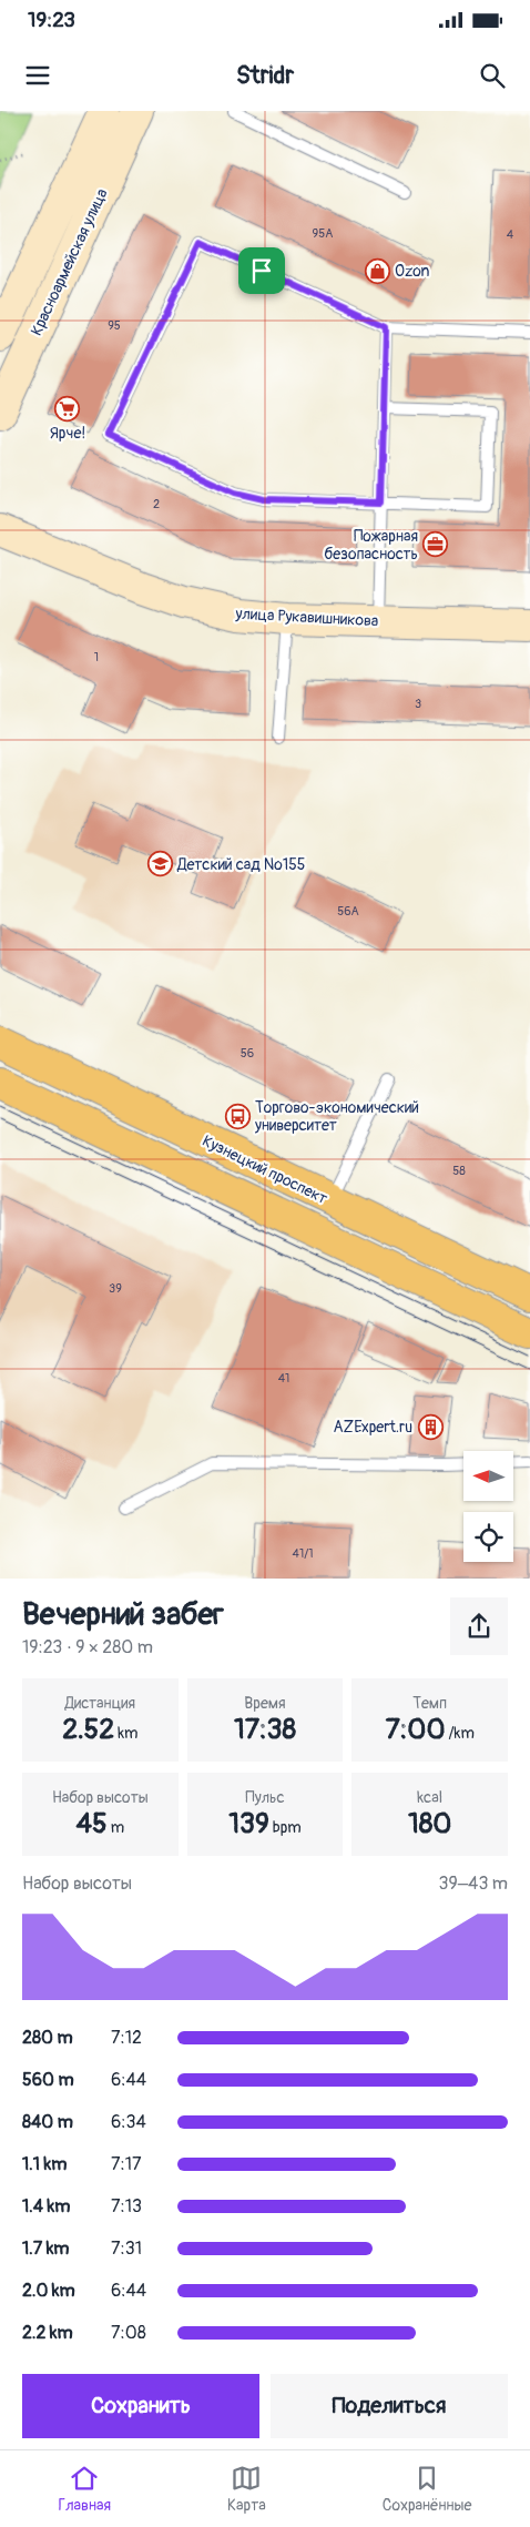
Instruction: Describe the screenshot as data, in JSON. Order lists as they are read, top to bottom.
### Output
{
  "streets": {
    "main road": ["Красноармейская улица", "улица Рукавишникова", "Кузнецкий проспект"]
  },
  "places": {
    "shop": ["Ozon"],
    "supermarket": ["Ярче!"],
    "office": ["Пожарная безопасность"],
    "school or university": ["Детский сад №155"],
    "bus stop": ["Торгово-экономический университет"],
    "building": ["AZExpert.ru"]
  },
  "house_numbers": [
    "95А",
    "4",
    "95",
    "2",
    "1",
    "3",
    "56А",
    "56",
    "58",
    "39",
    "41",
    "41/1"
  ],
  "north": "left",
  "page": {
    "status": "19:23",
    "header": "Stridr",
    "heading": ["Вечерний забег", "19:23 · 9 × 280 m"],
    "stats": [
      ["Дистанция", "2.52 km"],
      ["Время", "17:38"],
      ["Темп", "7:00 /km"],
      ["Набор высоты", "45 m"],
      ["Пульс", "139 bpm"],
      ["kcal", "180"]
    ],
    "chart": ["Набор высоты", "39–43 m"],
    "list": [
      {
        "name": "280 m",
        "note": "7:12"
      },
      {
        "name": "560 m",
        "note": "6:44"
      },
      {
        "name": "840 m",
        "note": "6:34"
      },
      {
        "name": "1.1 km",
        "note": "7:17"
      },
      {
        "name": "1.4 km",
        "note": "7:13"
      },
      {
        "name": "1.7 km",
        "note": "7:31"
      },
      {
        "name": "2.0 km",
        "note": "6:44"
      },
      {
        "name": "2.2 km",
        "note": "7:08"
      }
    ],
    "buttons": ["Сохранить", "Поделиться"],
    "tabs": ["Главная", "Карта", "Сохранённые"]
  }
}
